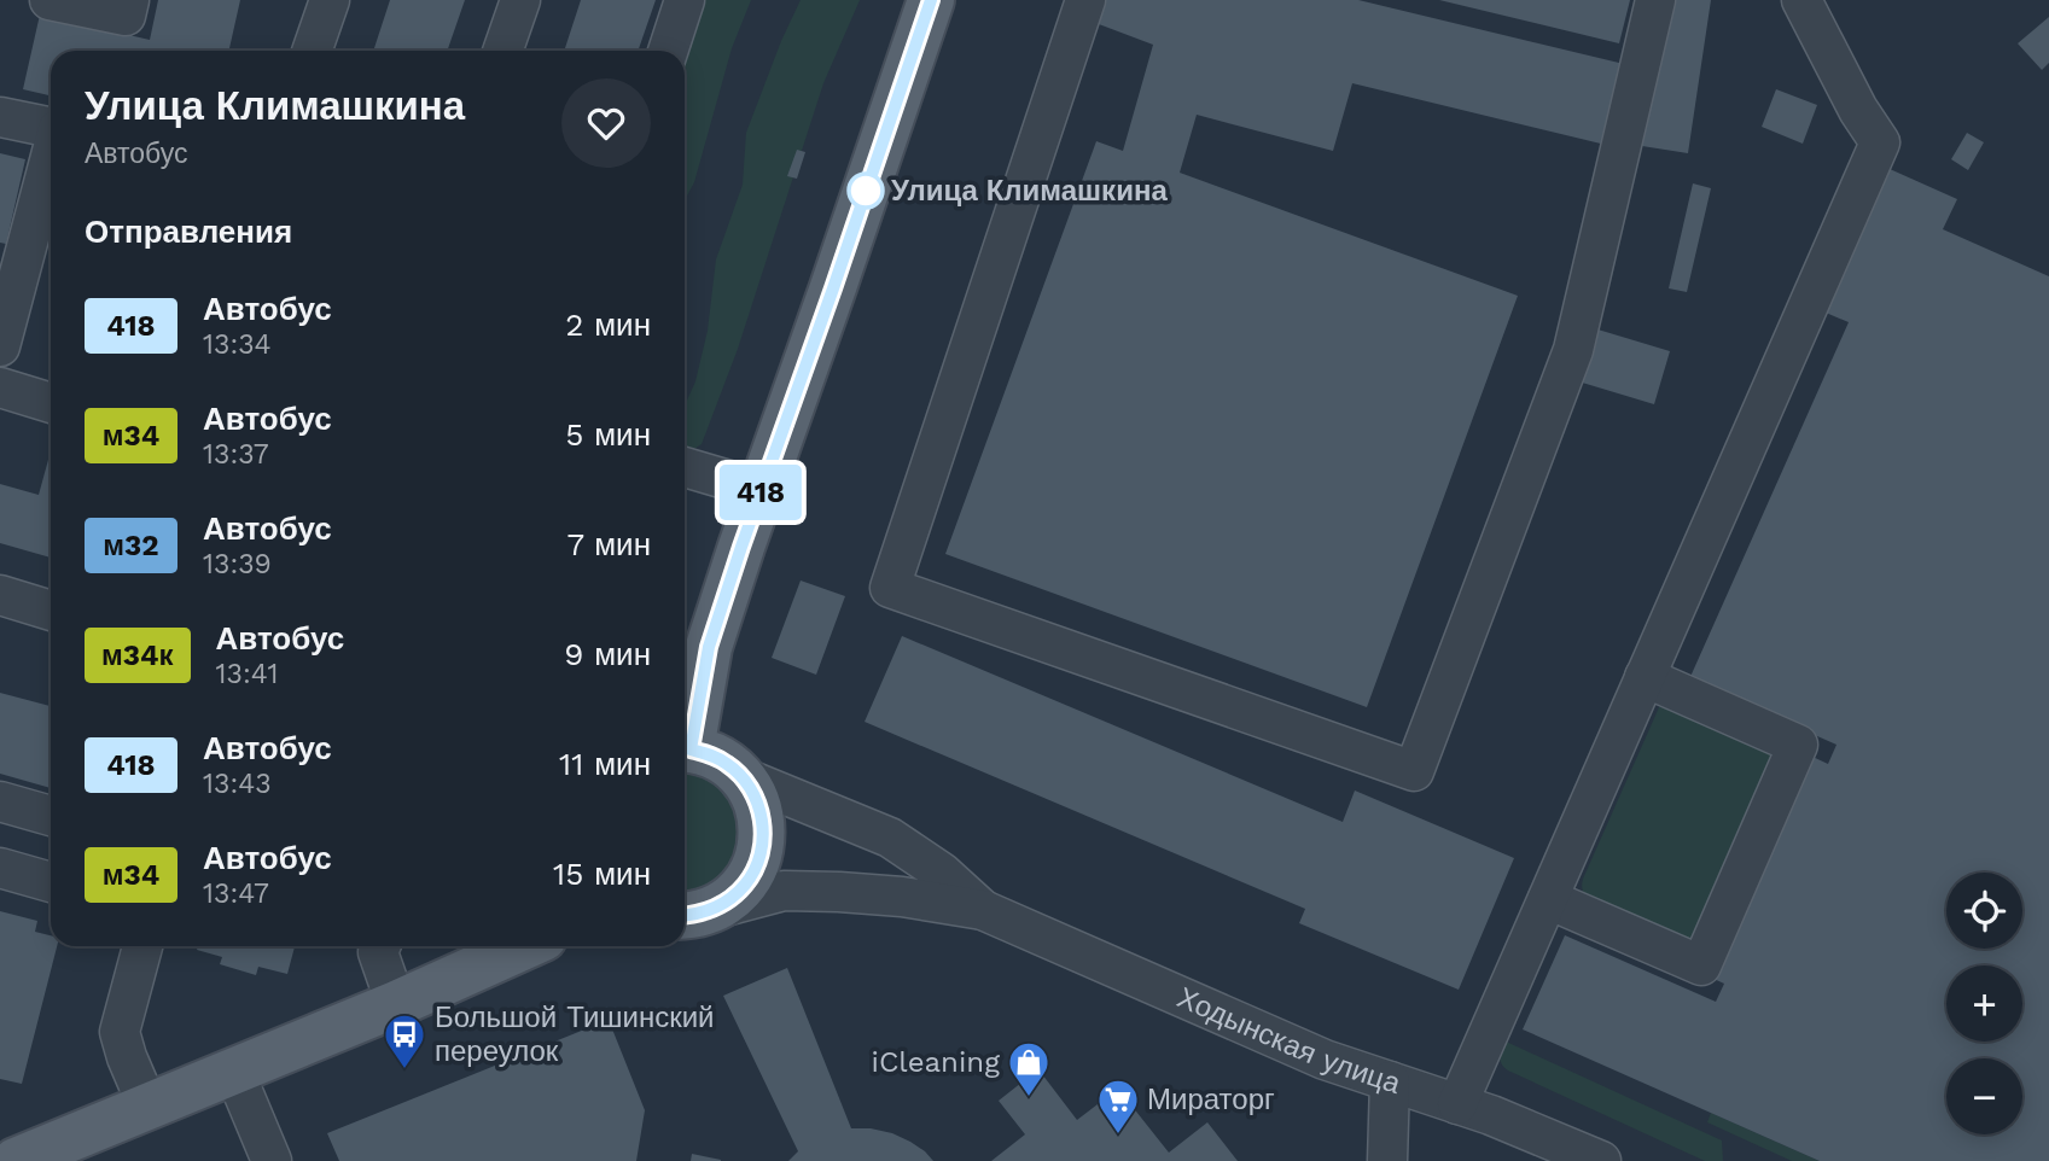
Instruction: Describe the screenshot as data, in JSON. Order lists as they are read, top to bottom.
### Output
{
  "streets": {
    "street": ["Ходынская улица"]
  },
  "places": {
    "other": ["Улица Климашкина"],
    "bus stop": ["Большой Тишинский переулок"],
    "shop": ["iCleaning"],
    "supermarket": ["Мираторг"]
  },
  "lines": ["bus line 418"],
  "page": {
    "on_map": "418",
    "heading": [
      ["Улица Климашкина", "Автобус"],
      "Отправления"
    ],
    "list": [
      {
        "mark": "418",
        "name": "Автобус",
        "note": "13:34",
        "value": "2 мин"
      },
      {
        "mark": "м34",
        "name": "Автобус",
        "note": "13:37",
        "value": "5 мин"
      },
      {
        "mark": "м32",
        "name": "Автобус",
        "note": "13:39",
        "value": "7 мин"
      },
      {
        "mark": "м34к",
        "name": "Автобус",
        "note": "13:41",
        "value": "9 мин"
      },
      {
        "mark": "418",
        "name": "Автобус",
        "note": "13:43",
        "value": "11 мин"
      },
      {
        "mark": "м34",
        "name": "Автобус",
        "note": "13:47",
        "value": "15 мин"
      }
    ],
    "map_buttons": ["+", "−"]
  }
}
